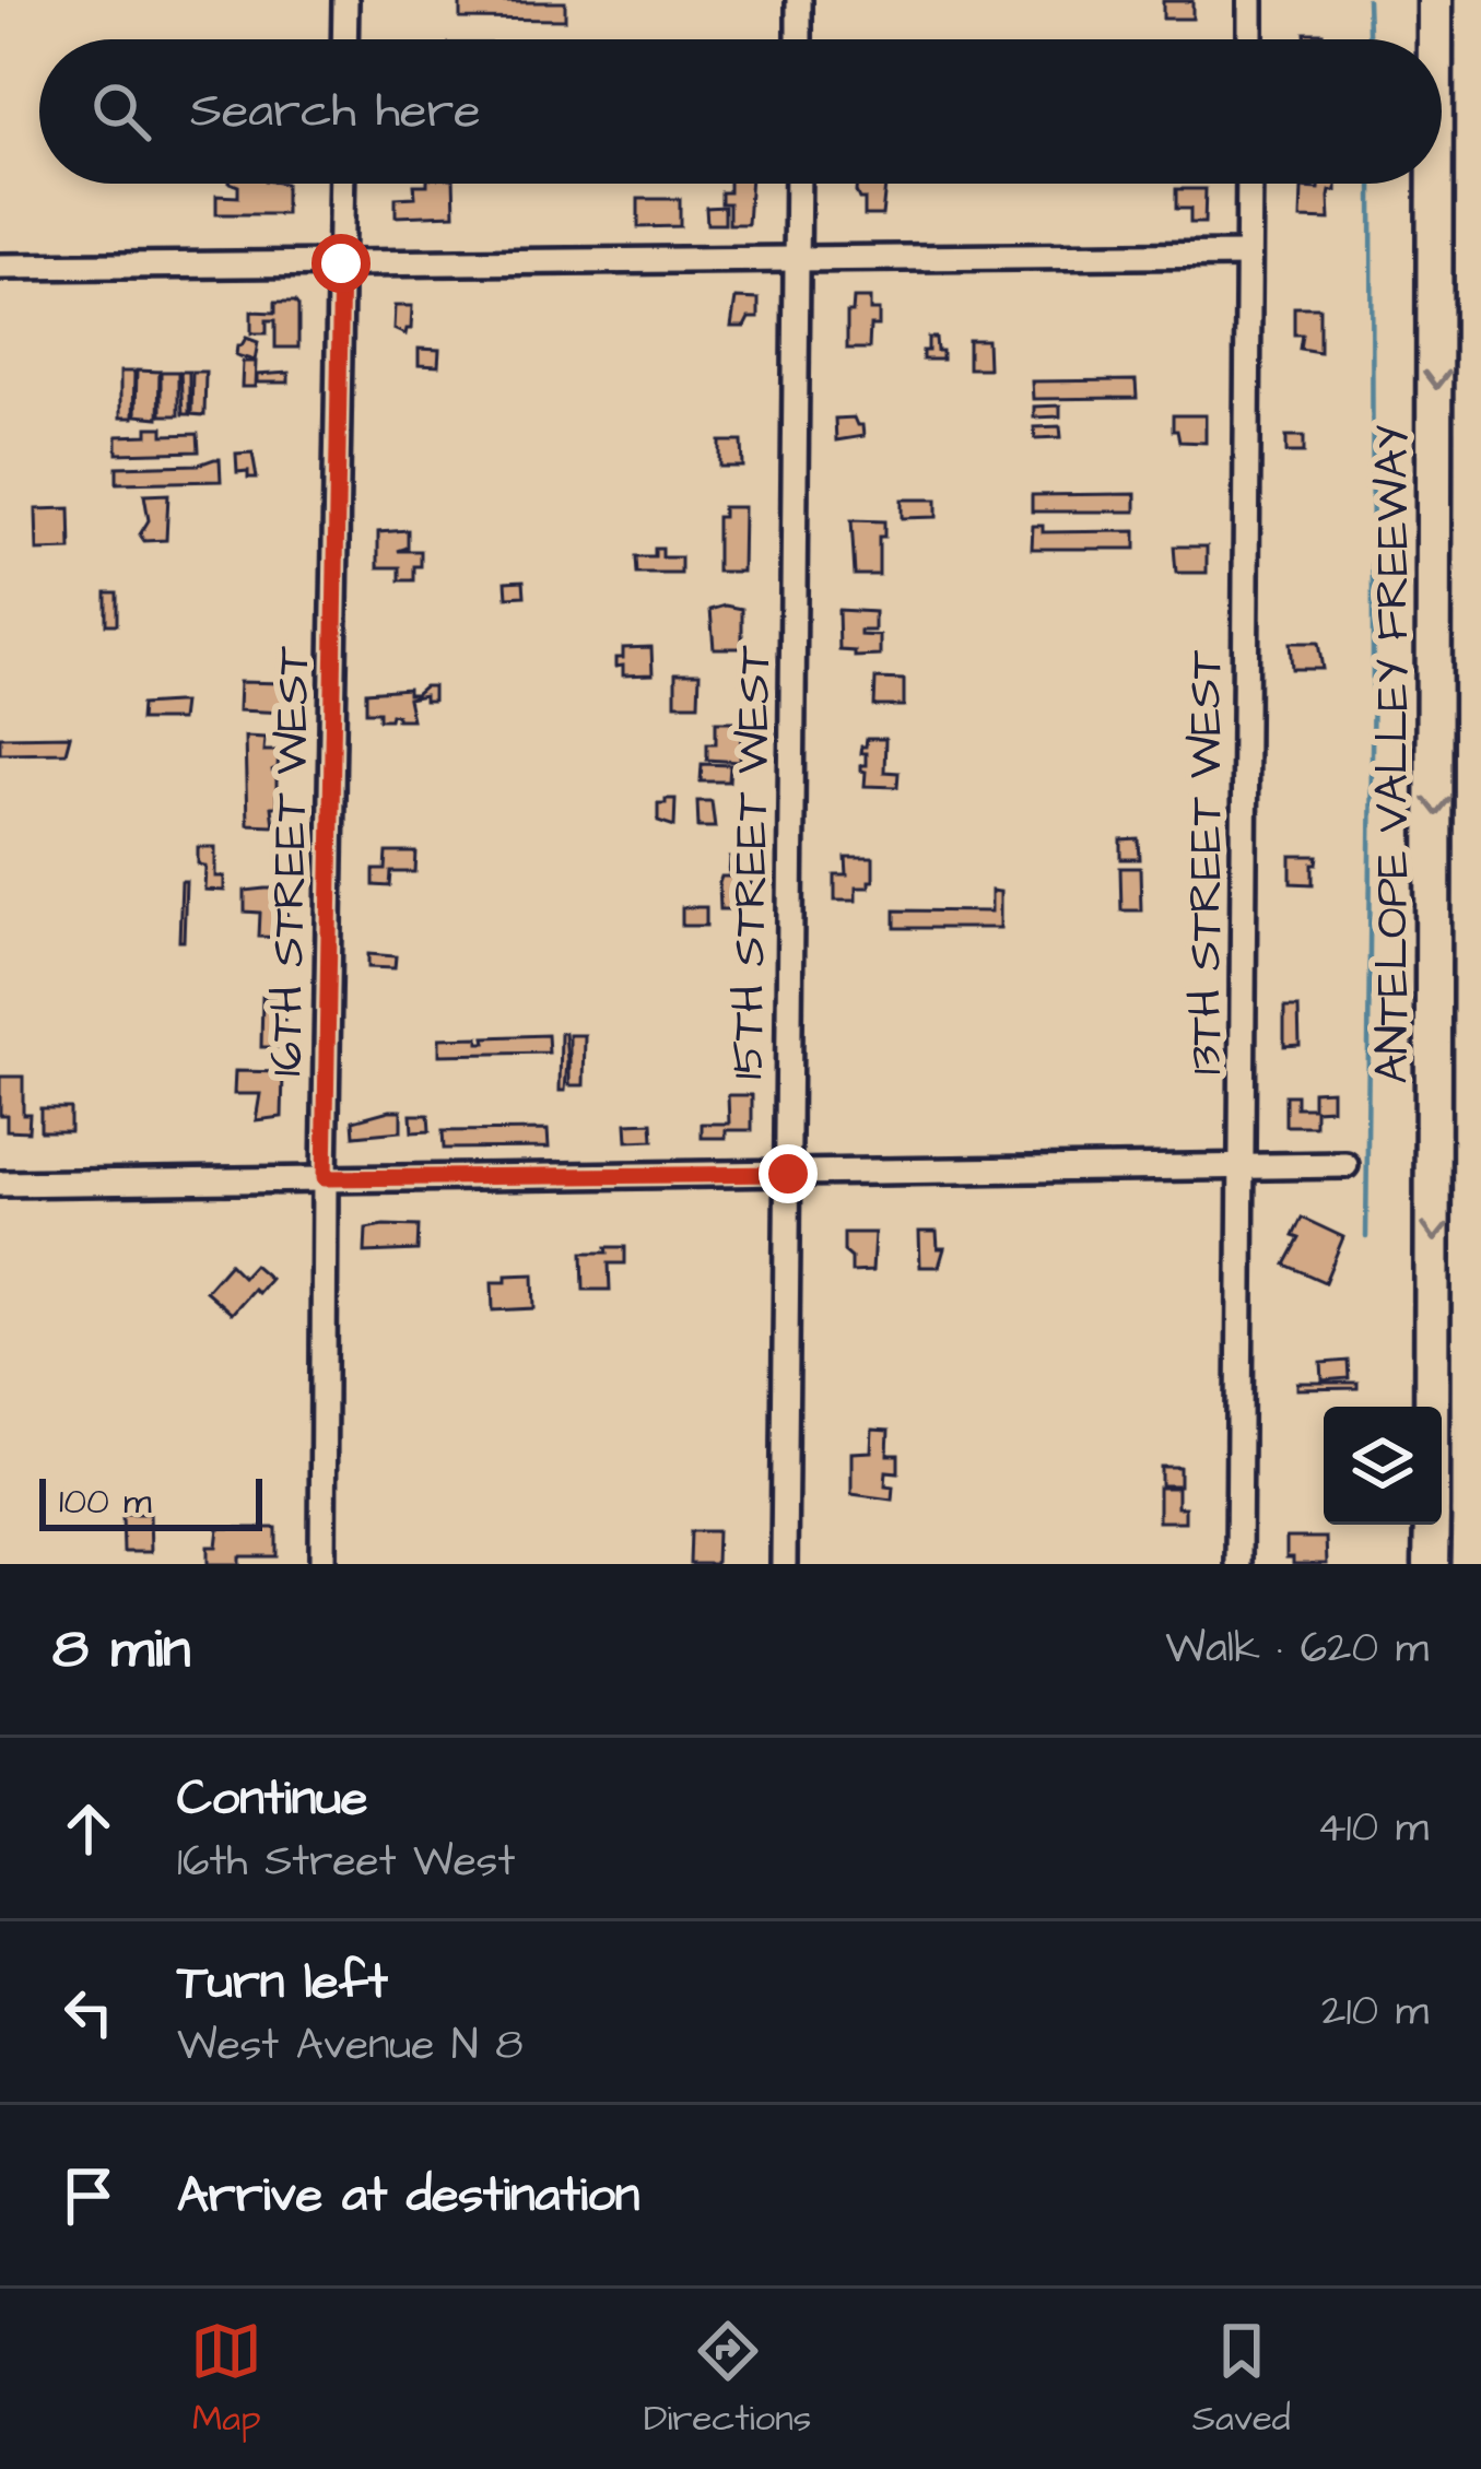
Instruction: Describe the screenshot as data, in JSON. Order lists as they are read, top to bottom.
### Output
{
  "streets": {
    "highway": ["ANTELOPE VALLEY FREEWAY"],
    "street": ["16TH STREET WEST", "15TH STREET WEST", "13TH STREET WEST"]
  },
  "one_way": ["ANTELOPE VALLEY FREEWAY"],
  "scale_bar": "100 m",
  "page": {
    "search": "Search here",
    "scale": "100 m",
    "heading": ["8 min", "Walk · 620 m"],
    "list": [
      ["Continue", "16th Street West", "410 m"],
      ["Turn left", "West Avenue N 8", "210 m"],
      "Arrive at destination"
    ],
    "nav": ["Map", "Directions", "Saved"]
  }
}
